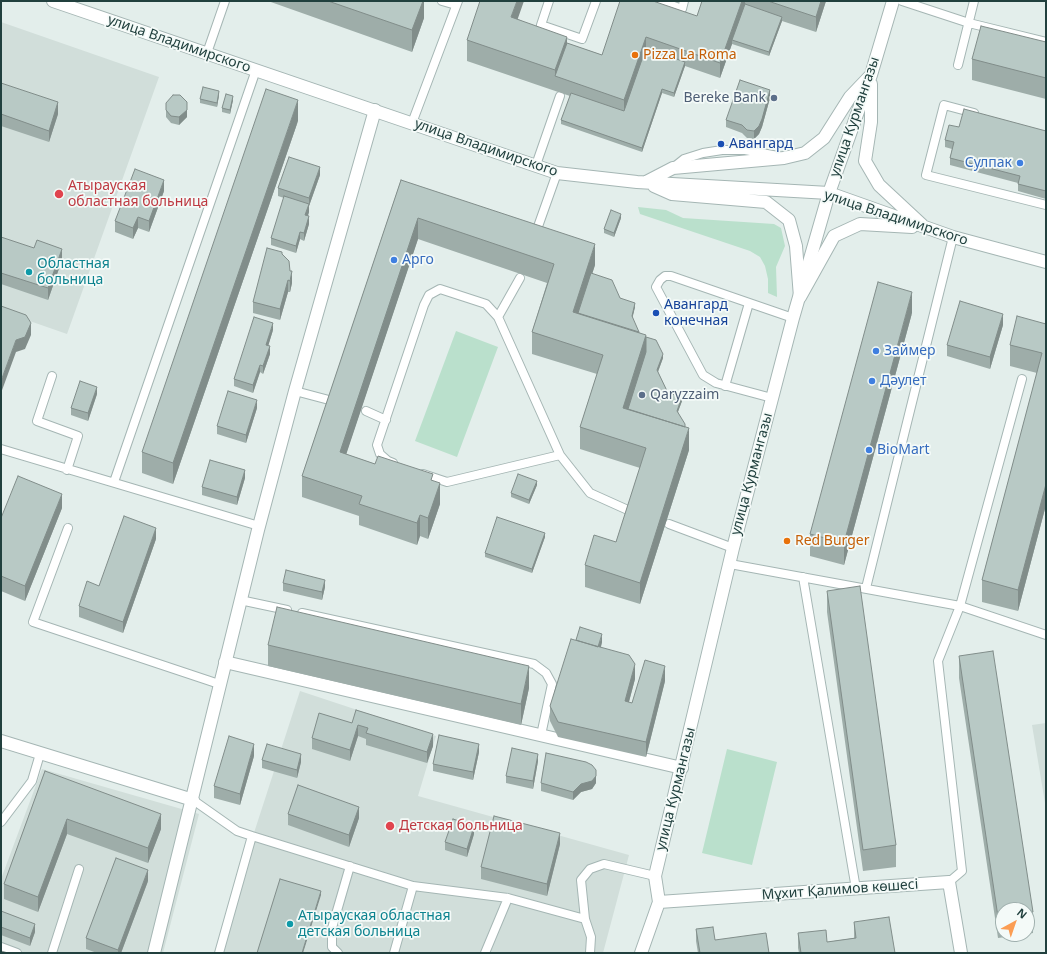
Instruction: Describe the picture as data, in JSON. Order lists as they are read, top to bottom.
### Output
{
  "streets": {
    "street": ["улица Владимирского", "улица Курмангазы", "Мұхит Қалимов көшесі"]
  },
  "crossings": [
    ["улица Владимирского", "улица Курмангазы"],
    ["улица Курмангазы", "Мұхит Қалимов көшесі"]
  ],
  "places": [
    "Pizza La Roma",
    "Bereke Bank",
    "Авангард",
    "Сулпак",
    "Атырауская областная больница",
    "Арго",
    "Областная больница",
    "Авангард конечная",
    "Займер",
    "Дәулет",
    "Qaryzzaim",
    "BioMart",
    "Red Burger",
    "Детская больница",
    "Атырауская областная детская больница"
  ],
  "north": "top right"
}
